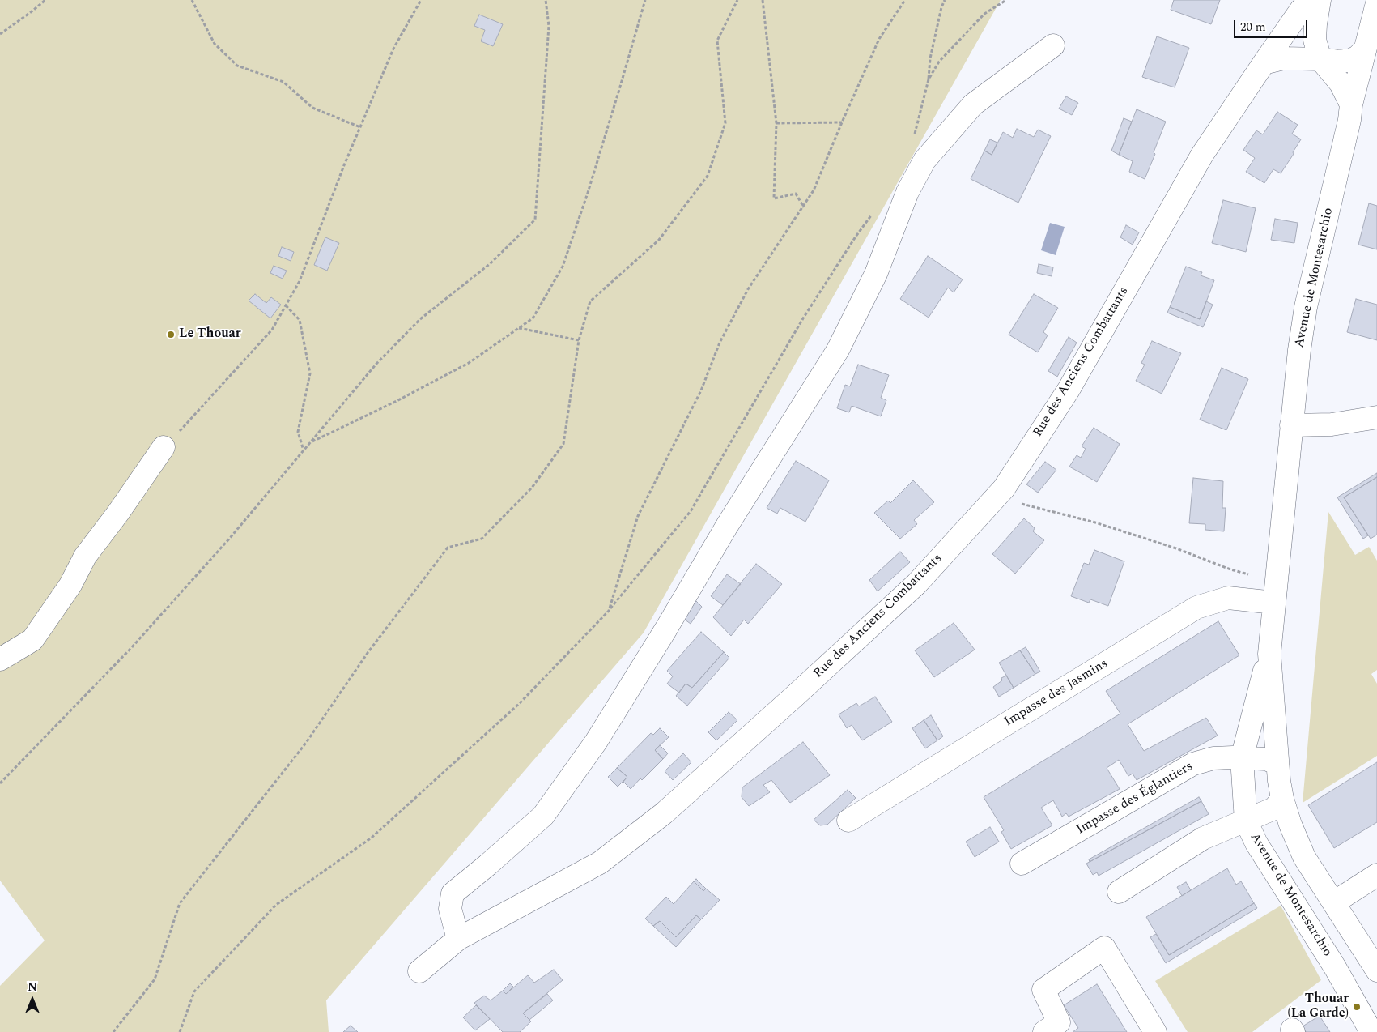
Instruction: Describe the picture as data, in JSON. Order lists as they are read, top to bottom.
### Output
{
  "streets": {
    "street": [
      "Avenue de Montesarchio",
      "Rue des Anciens Combattants",
      "Impasse des Jasmins",
      "Impasse des Églantiers"
    ]
  },
  "crossings": [
    ["Avenue de Montesarchio", "Impasse des Jasmins"],
    ["Avenue de Montesarchio", "Impasse des Églantiers"]
  ],
  "places": ["Le Thouar", "Thouar (La Garde)"],
  "scale_bar": "20 m",
  "north": "top"
}
